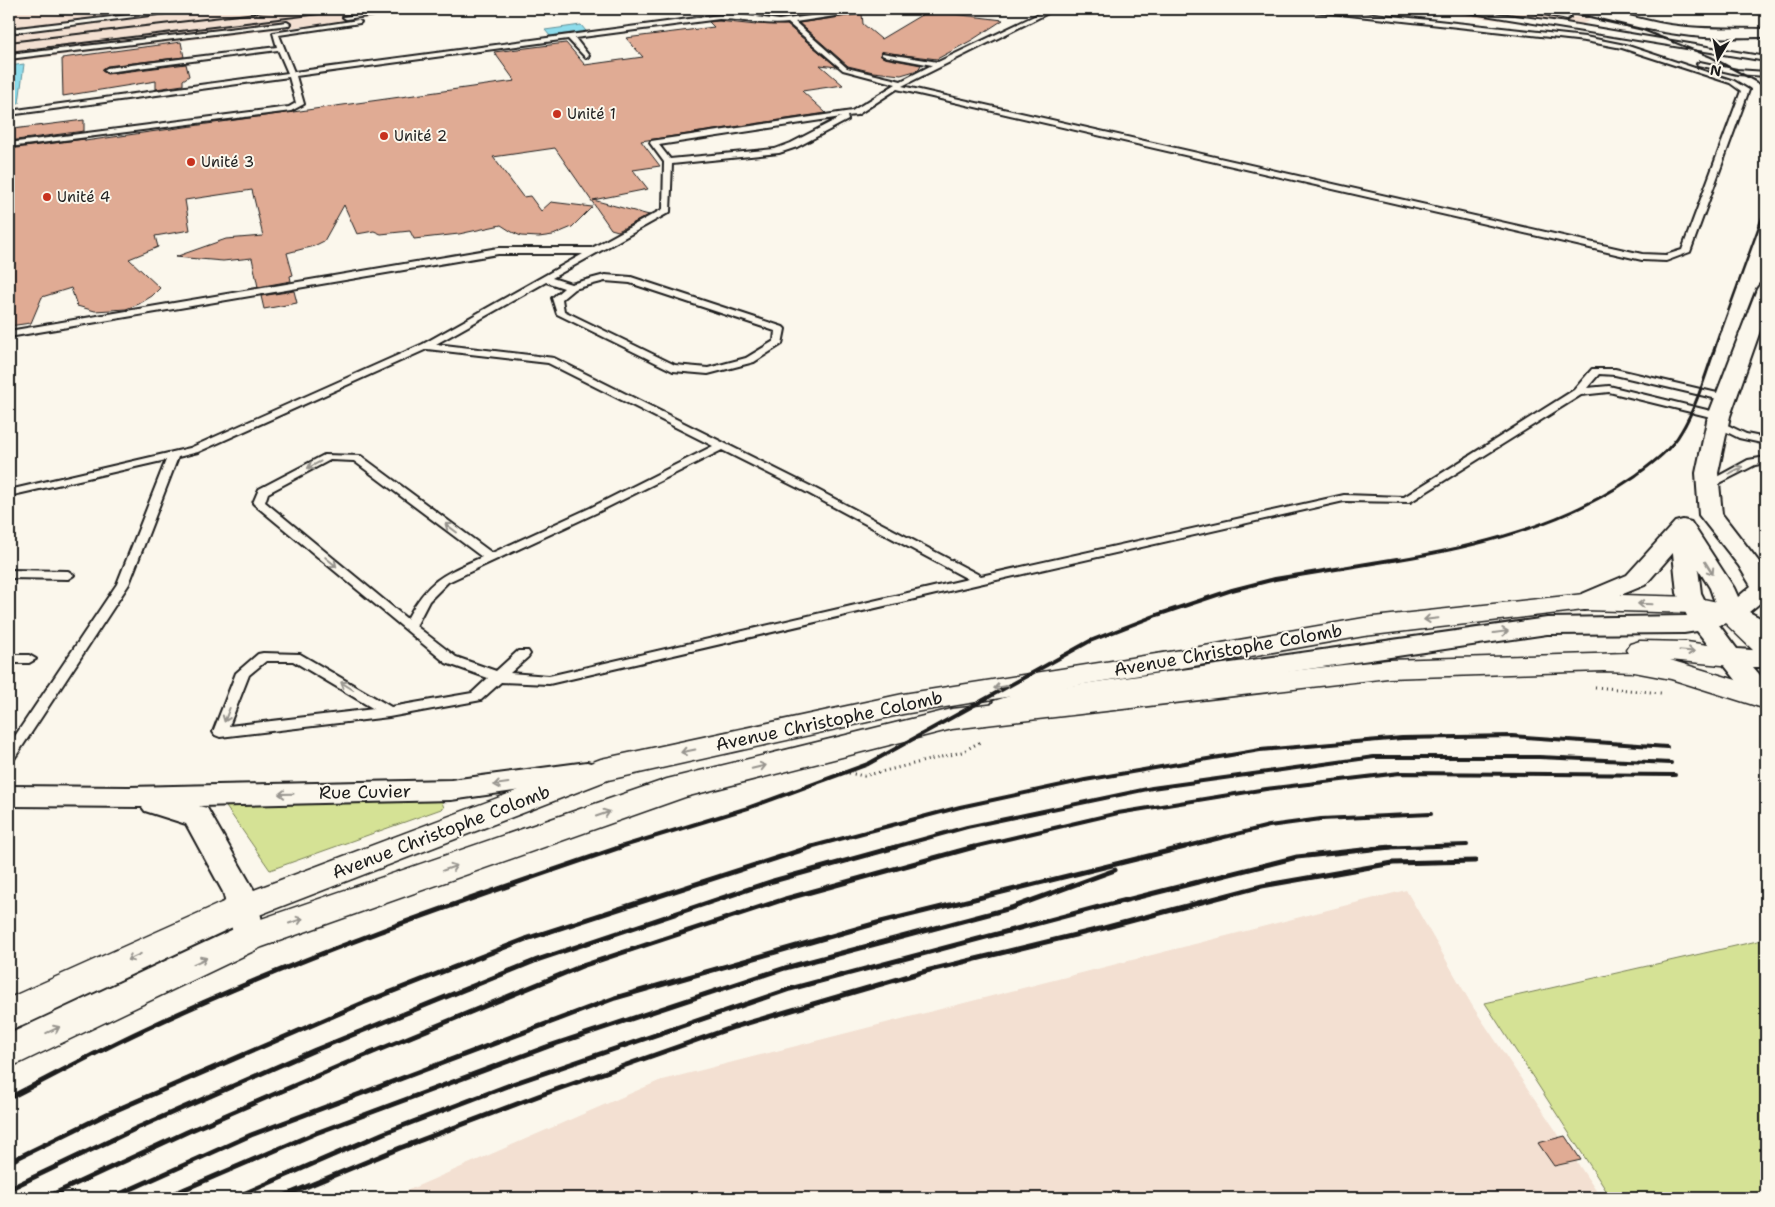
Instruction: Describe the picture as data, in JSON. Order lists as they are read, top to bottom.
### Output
{
  "streets": {
    "main road": ["Avenue Christophe Colomb"],
    "street": ["Rue Cuvier"]
  },
  "crossings": [
    ["Avenue Christophe Colomb", "Rue Cuvier"]
  ],
  "one_way": ["Rue Cuvier"],
  "places": [
    "Unité 1",
    "Unité 2",
    "Unité 3",
    "Unité 4"
  ],
  "north": "bottom"
}
